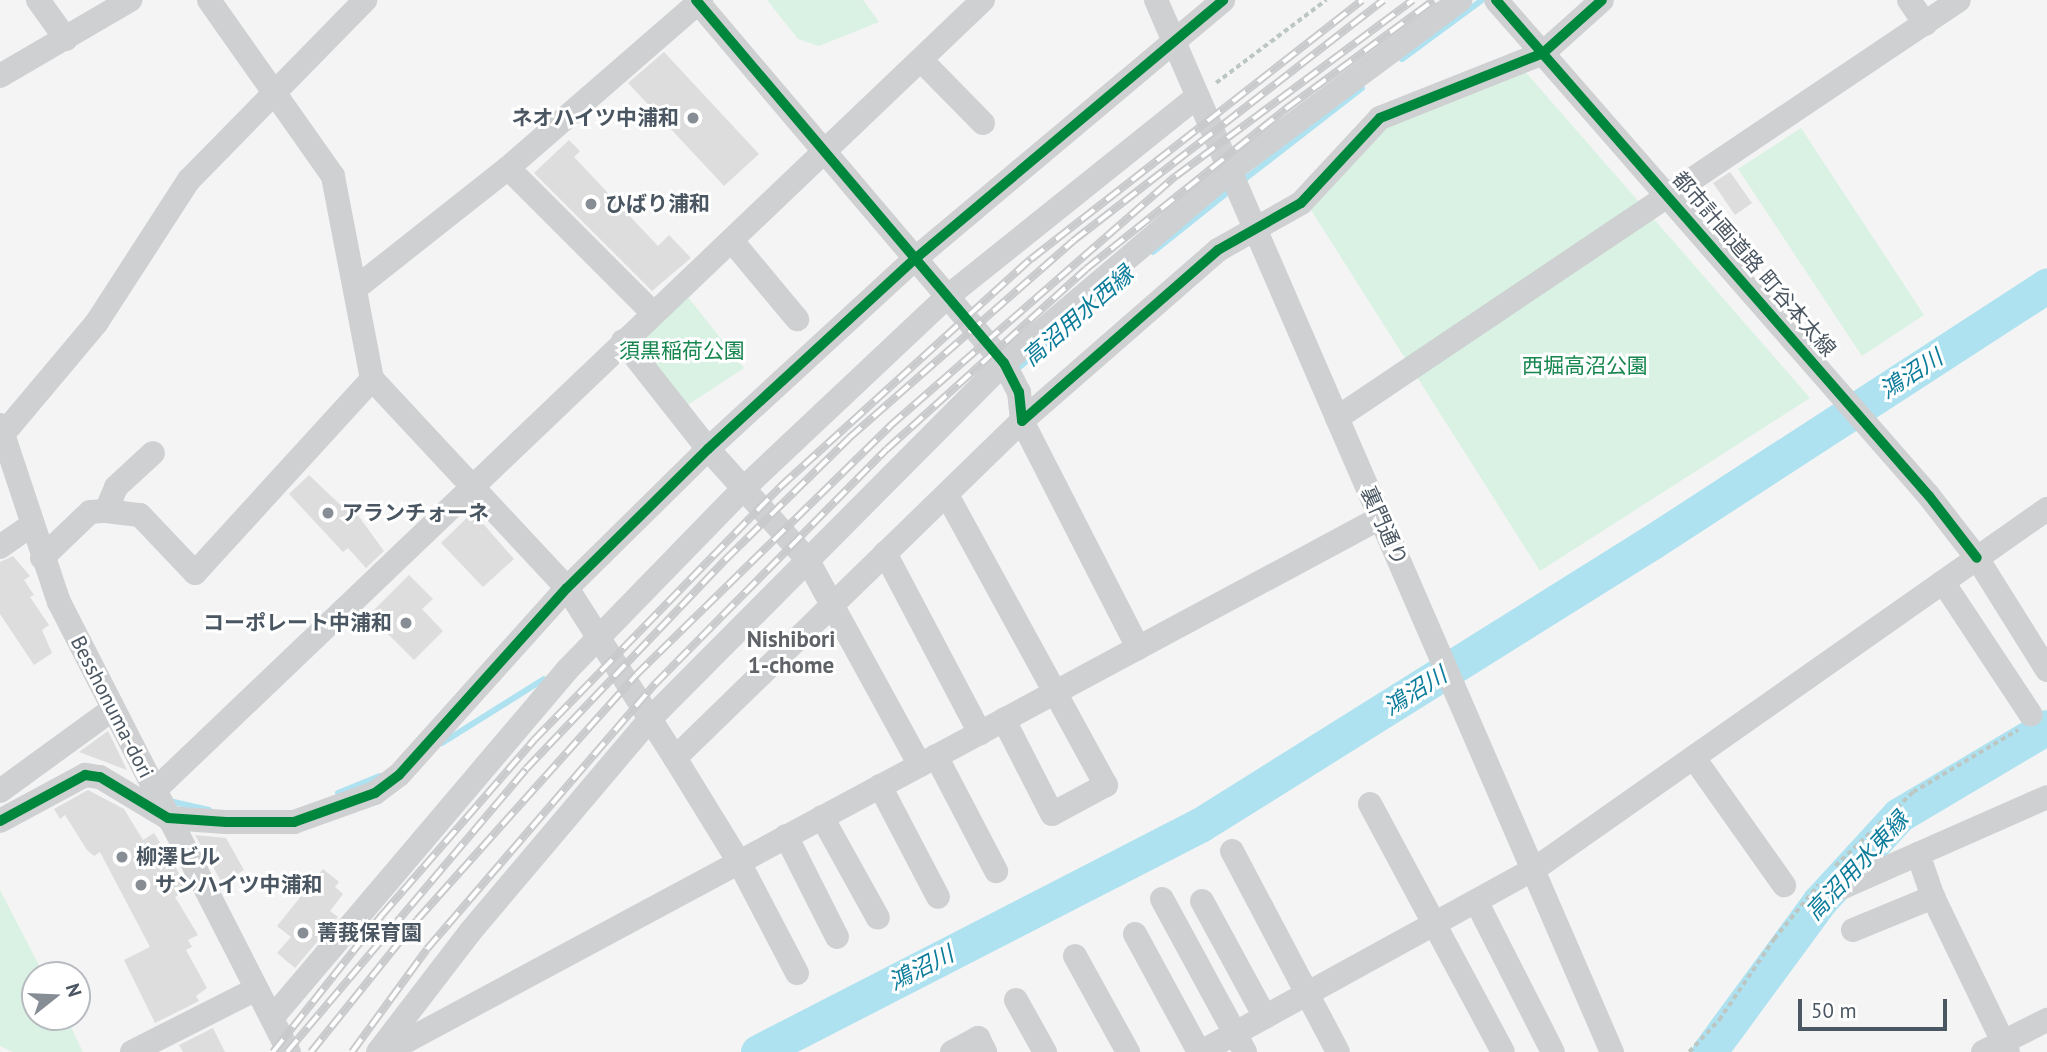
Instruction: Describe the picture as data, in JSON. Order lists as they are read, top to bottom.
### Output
{
  "streets": {
    "street": ["都市計画道路 町谷本太線", "裏門通り", "Besshonuma-dori"]
  },
  "districts": ["Nishibori 1-chome"],
  "water": ["高沼用水西縁", "鴻沼川", "高沼用水東縁"],
  "parks": ["須黒稲荷公園", "西堀高沼公園"],
  "places": [
    "ネオハイツ中浦和",
    "ひばり浦和",
    "アランチォーネ",
    "コーポレート中浦和",
    "柳澤ビル",
    "サンハイツ中浦和",
    "菁莪保育園"
  ],
  "scale_bar": "50 m",
  "north": "right"
}
